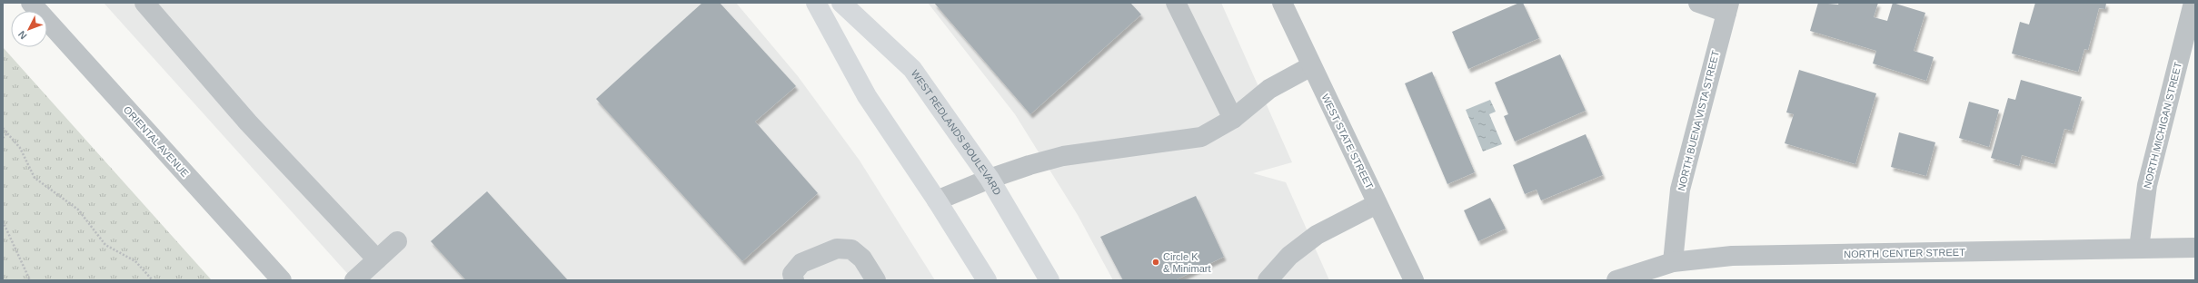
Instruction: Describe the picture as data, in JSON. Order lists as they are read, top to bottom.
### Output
{
  "streets": {
    "main road": ["WEST REDLANDS BOULEVARD"],
    "street": [
      "NORTH BUENA VISTA STREET",
      "NORTH MICHIGAN STREET",
      "ORIENTAL AVENUE",
      "WEST STATE STREET",
      "NORTH CENTER STREET"
    ]
  },
  "crossings": [
    ["NORTH BUENA VISTA STREET", "NORTH CENTER STREET"],
    ["NORTH MICHIGAN STREET", "NORTH CENTER STREET"]
  ],
  "places": ["Circle K & Minimart"],
  "north": "bottom left"
}
